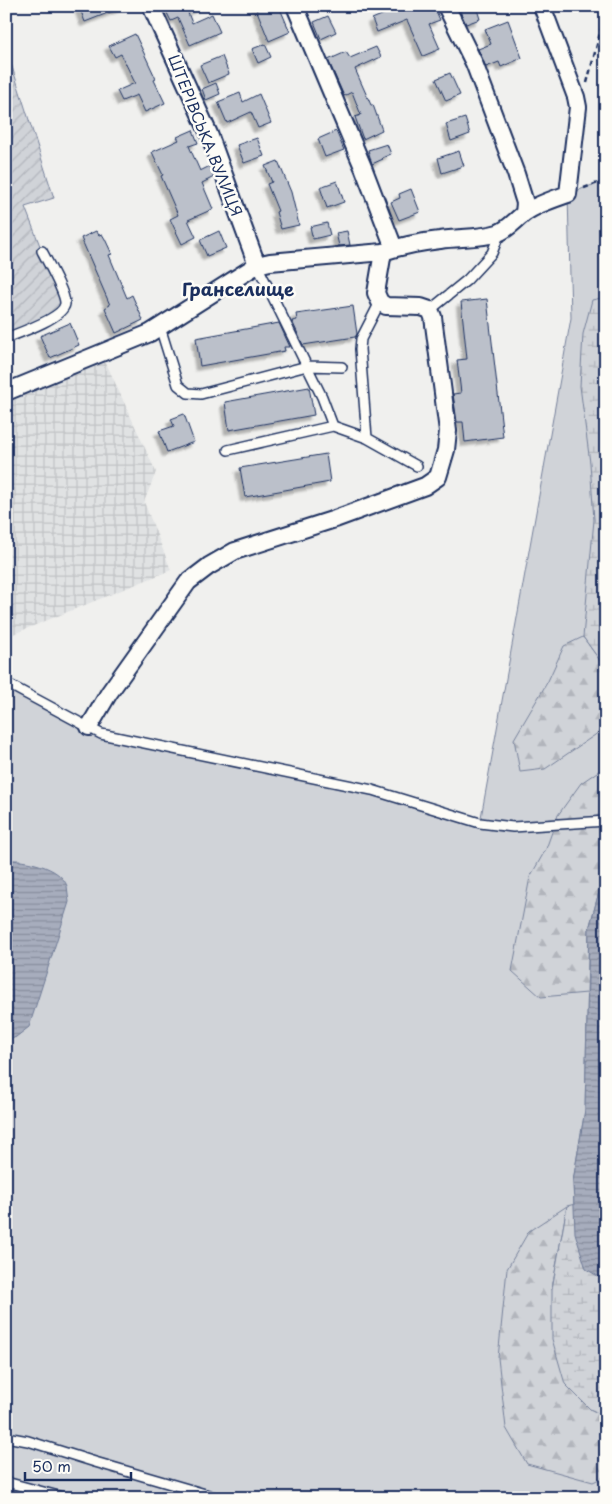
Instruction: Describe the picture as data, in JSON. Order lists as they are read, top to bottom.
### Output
{
  "streets": {
    "street": ["ШТЕРІВСЬКА ВУЛИЦЯ"]
  },
  "districts": ["Гранселище"],
  "scale_bar": "50 m"
}
